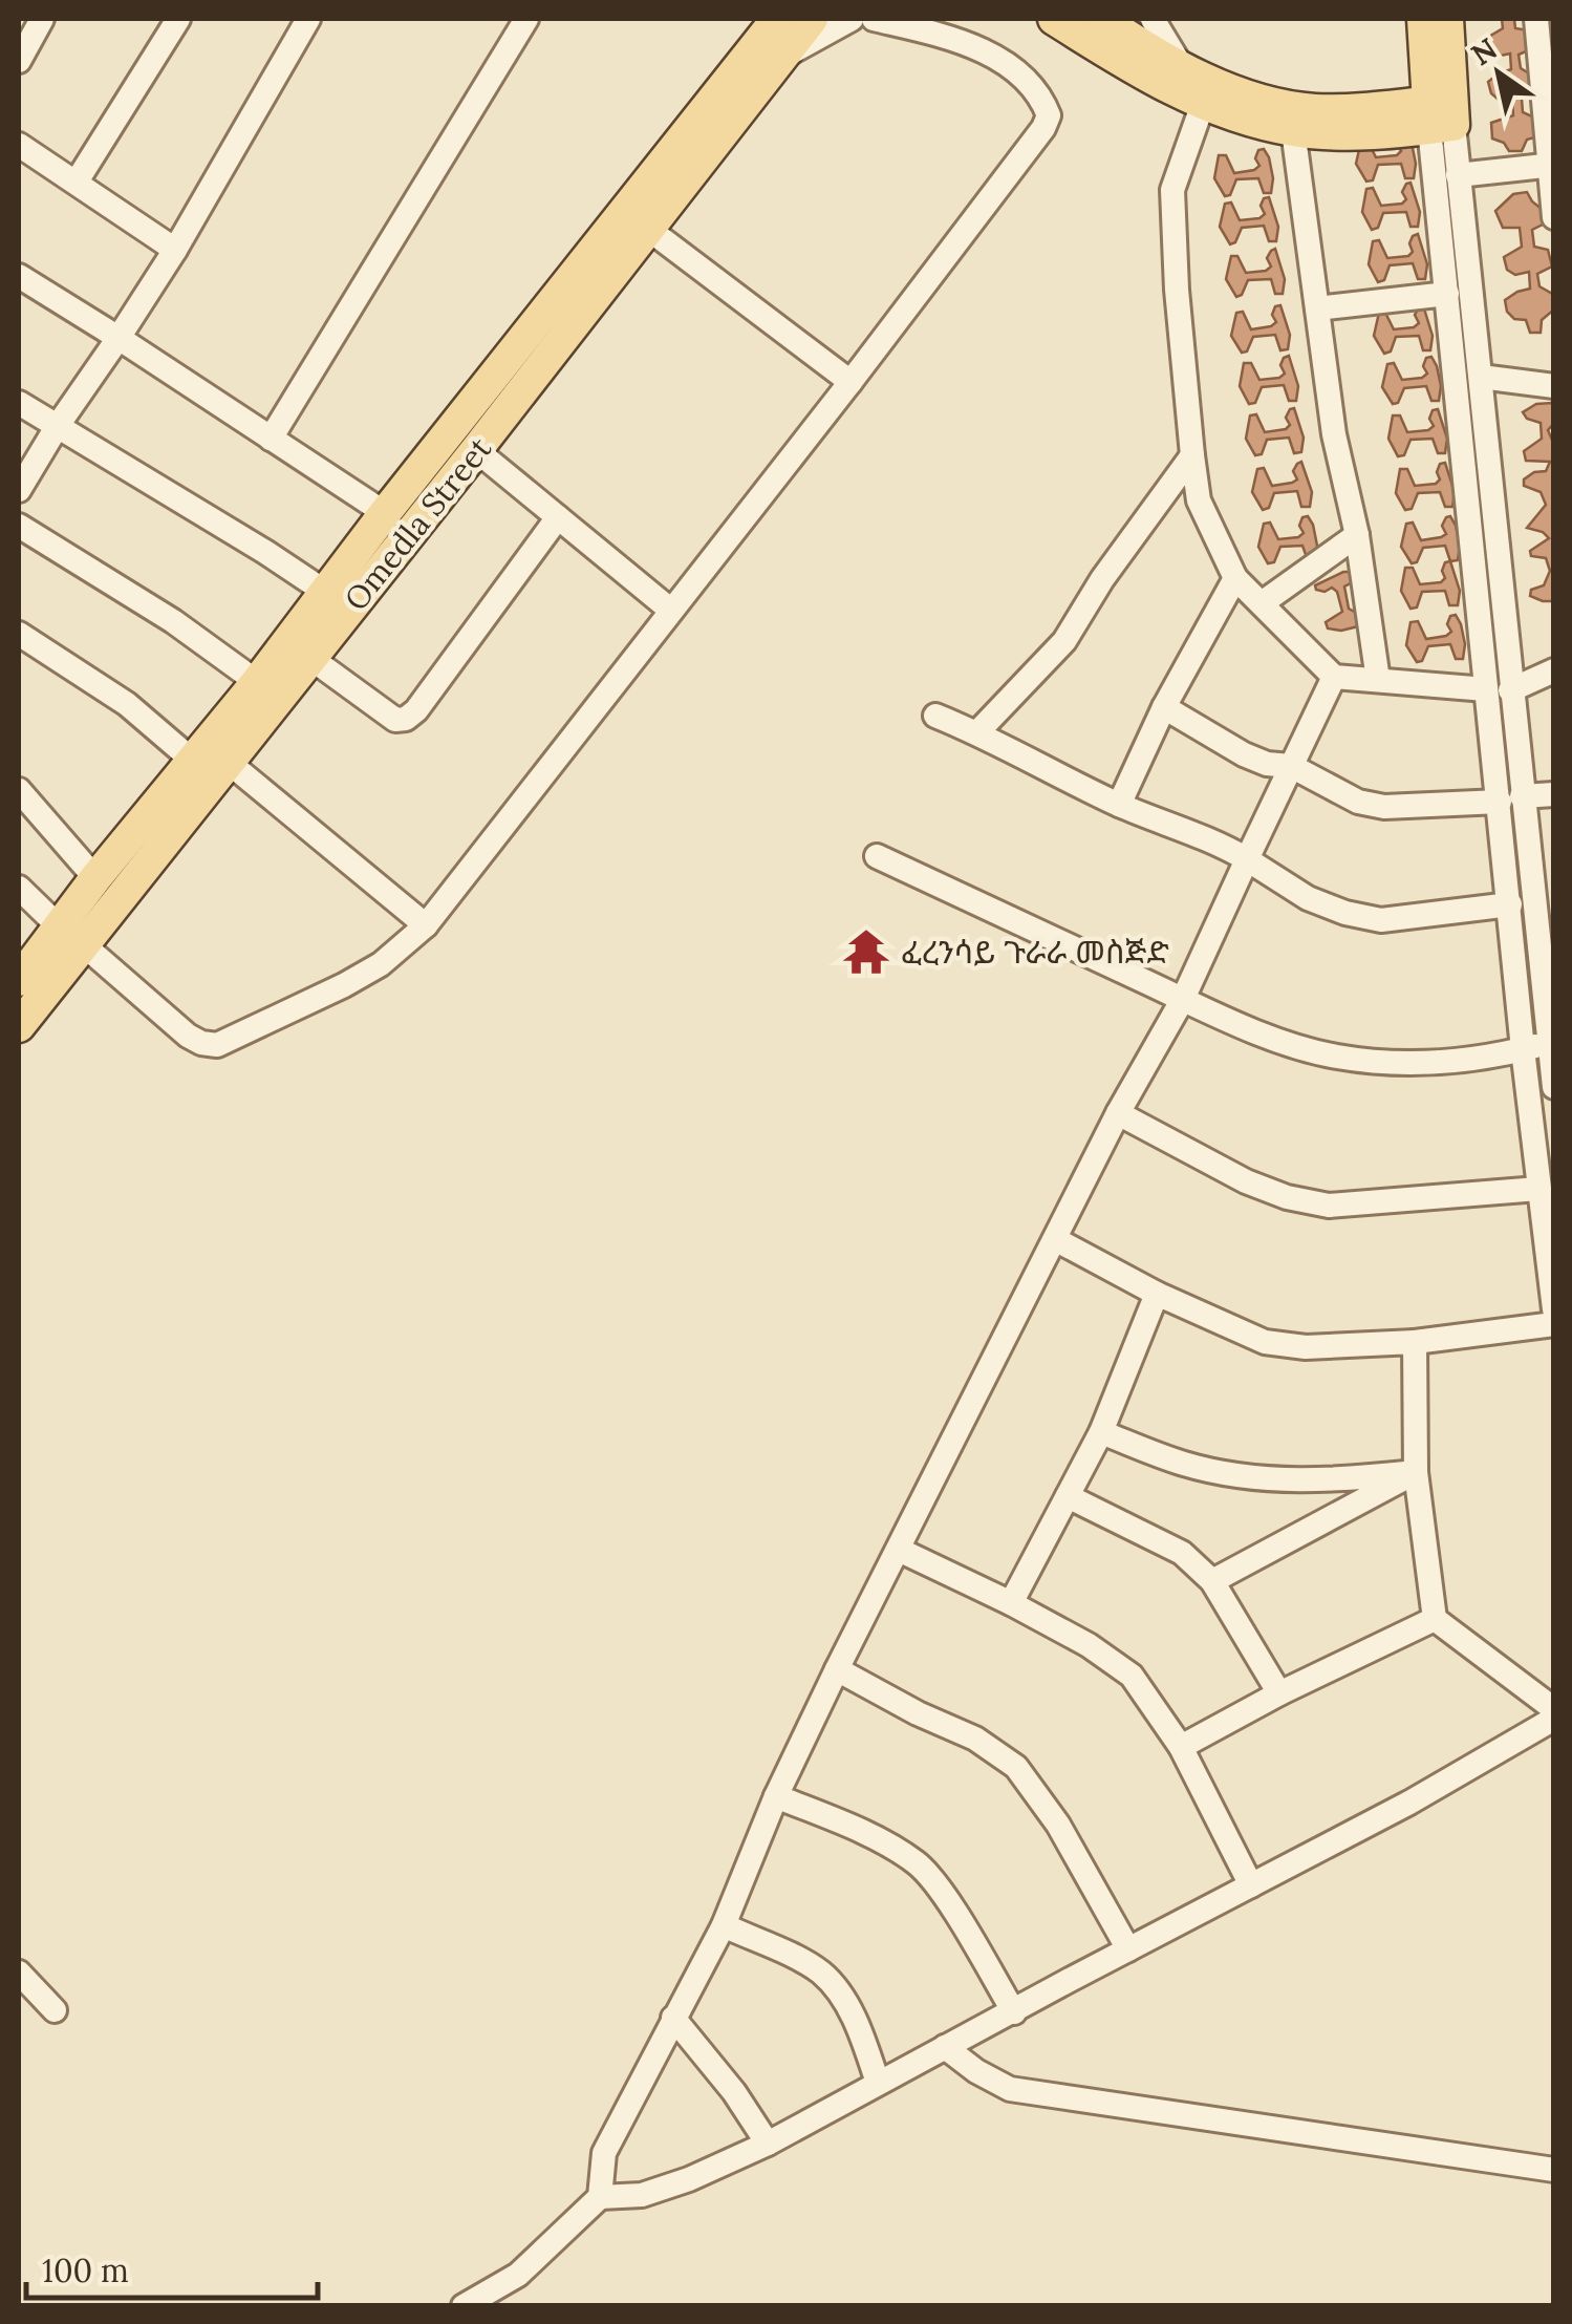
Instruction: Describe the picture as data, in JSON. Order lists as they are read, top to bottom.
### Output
{
  "streets": {
    "main road": ["Omedla Street"]
  },
  "places": {
    "temple": ["ፈረንሳይ ጉራራ መስጅድ"]
  },
  "scale_bar": "100 m",
  "north": "top left"
}
